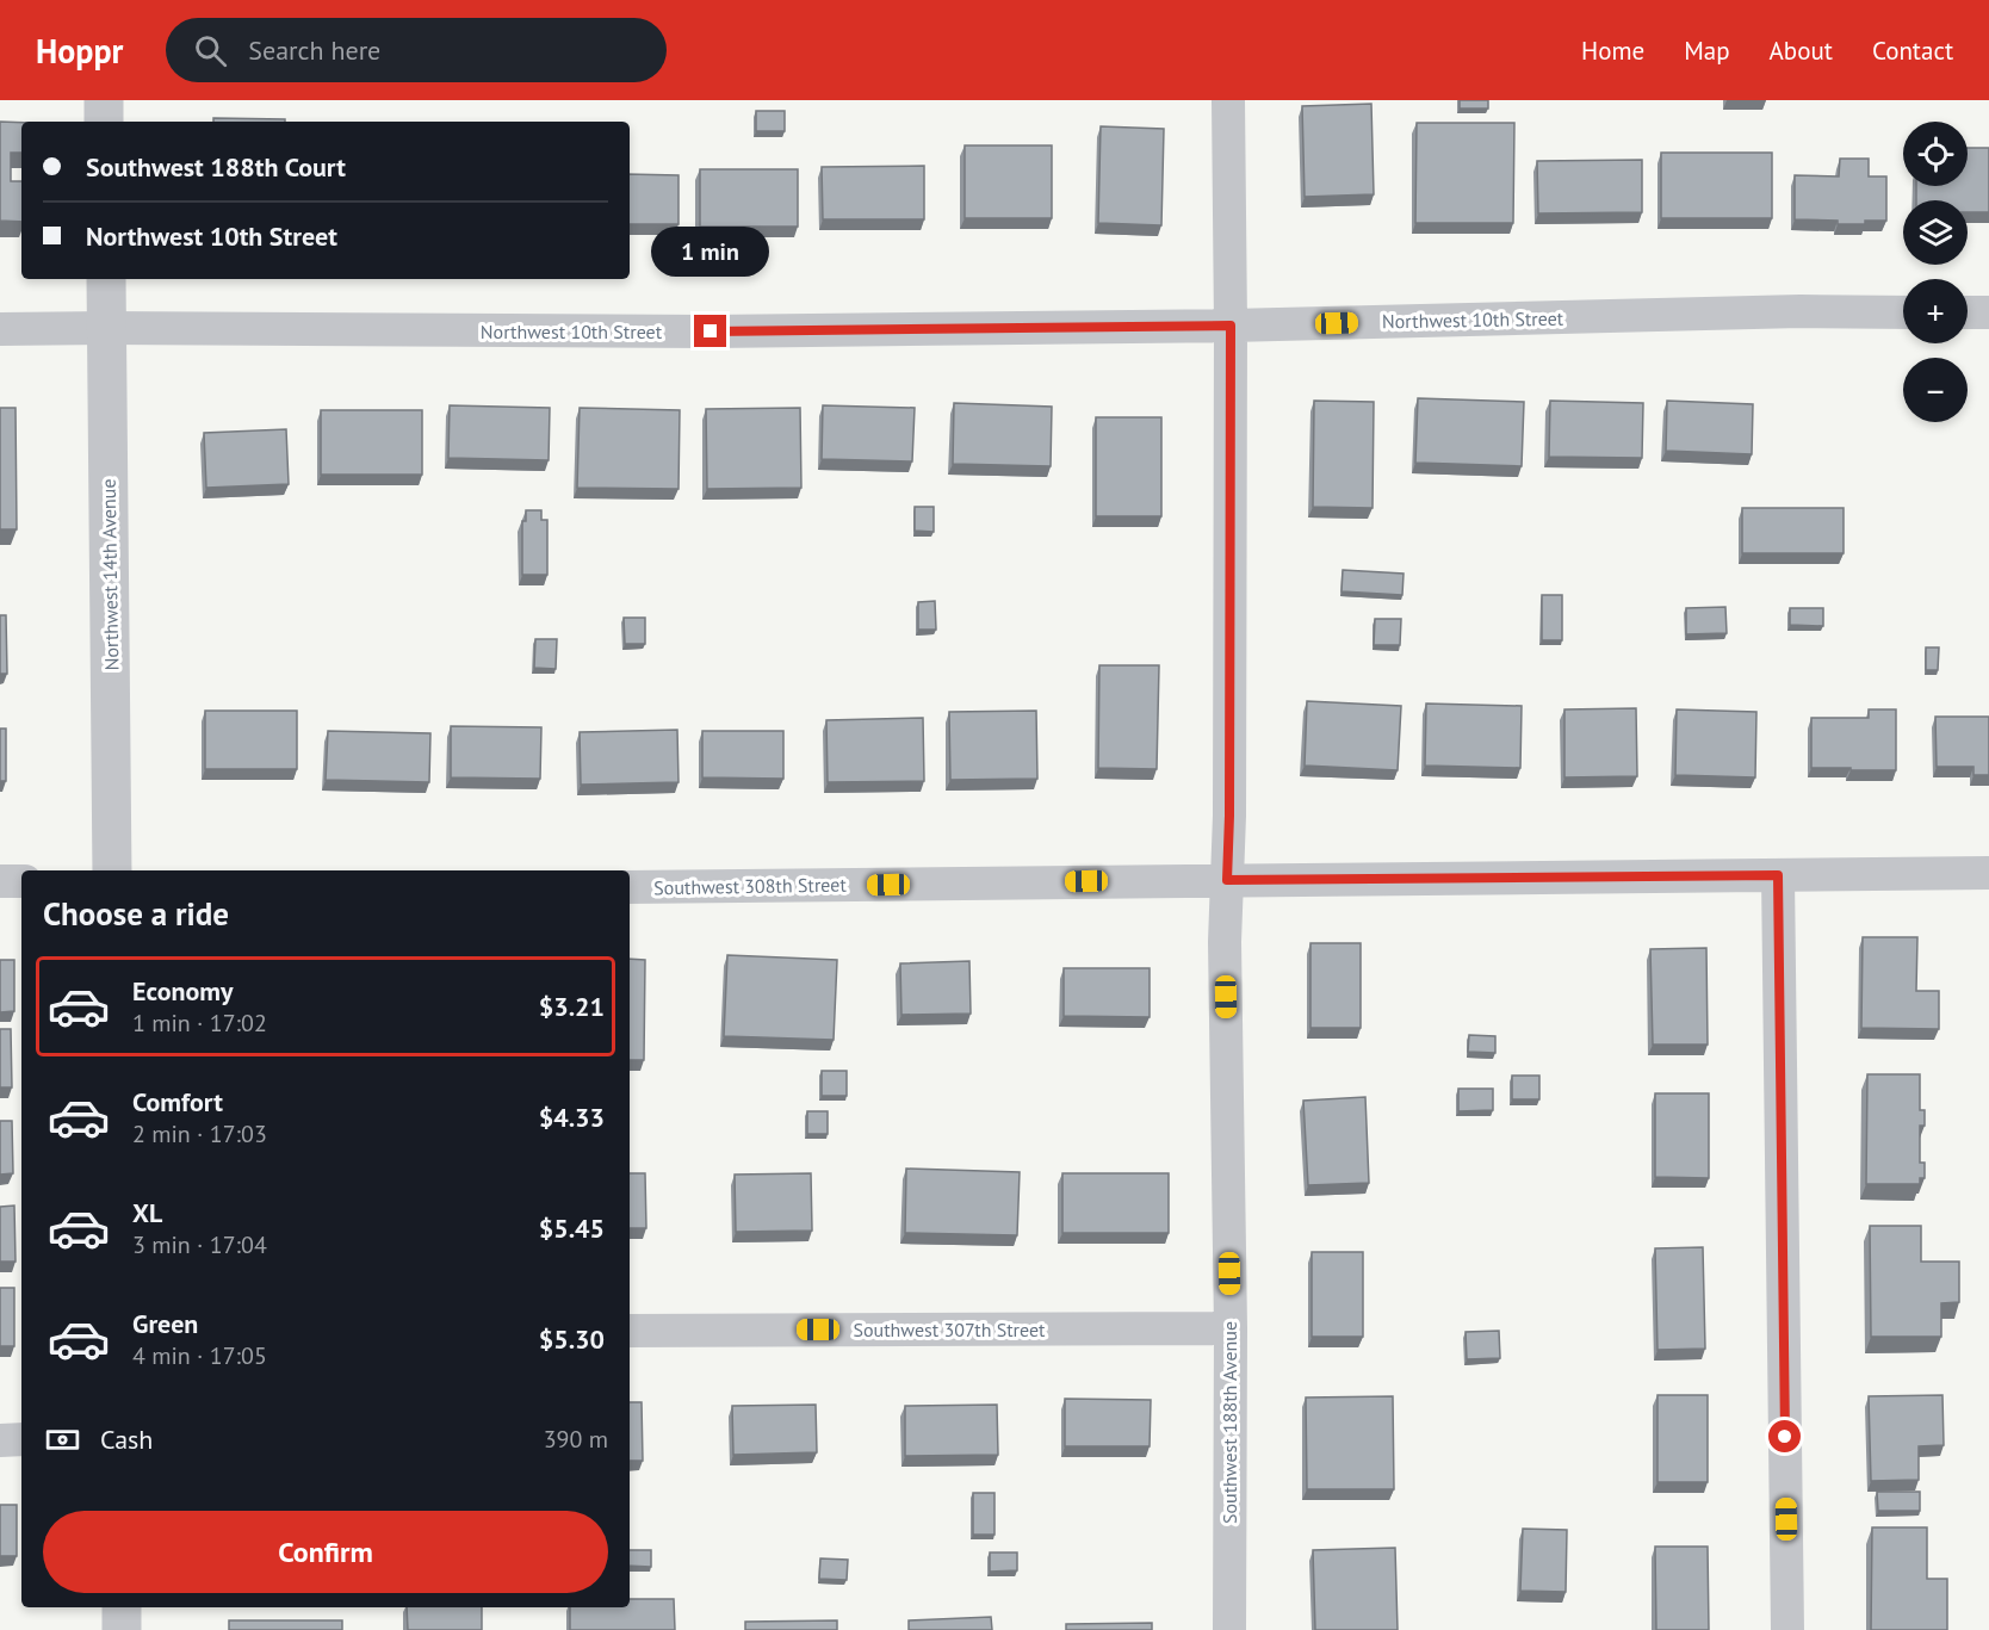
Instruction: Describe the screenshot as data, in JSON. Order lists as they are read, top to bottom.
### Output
{
  "streets": {
    "street": [
      "Northwest 10th Street",
      "Northwest 14th Avenue",
      "Southwest 308th Street",
      "Southwest 307th Street",
      "Southwest 188th Avenue"
    ]
  },
  "crossings": [
    ["Northwest 10th Street", "Northwest 14th Avenue"],
    ["Northwest 10th Street", "Southwest 188th Avenue"],
    ["Southwest 308th Street", "Southwest 188th Avenue"],
    ["Southwest 307th Street", "Southwest 188th Avenue"]
  ],
  "page": {
    "header": "Hoppr",
    "search": "Search here",
    "nav": [
      "Home",
      "Map",
      "About",
      "Contact"
    ],
    "map_buttons": ["+", "−"],
    "banner": ["Southwest 188th Court", "Northwest 10th Street"],
    "bubble": "1 min",
    "heading": "Choose a ride",
    "list": [
      {
        "name": "Economy",
        "note": "1 min · 17:02",
        "value": "$3.21"
      },
      {
        "name": "Comfort",
        "note": "2 min · 17:03",
        "value": "$4.33"
      },
      {
        "name": "XL",
        "note": "3 min · 17:04",
        "value": "$5.45"
      },
      {
        "name": "Green",
        "note": "4 min · 17:05",
        "value": "$5.30"
      }
    ],
    "pay": ["Cash", "390 m"],
    "buttons": "Confirm"
  }
}
